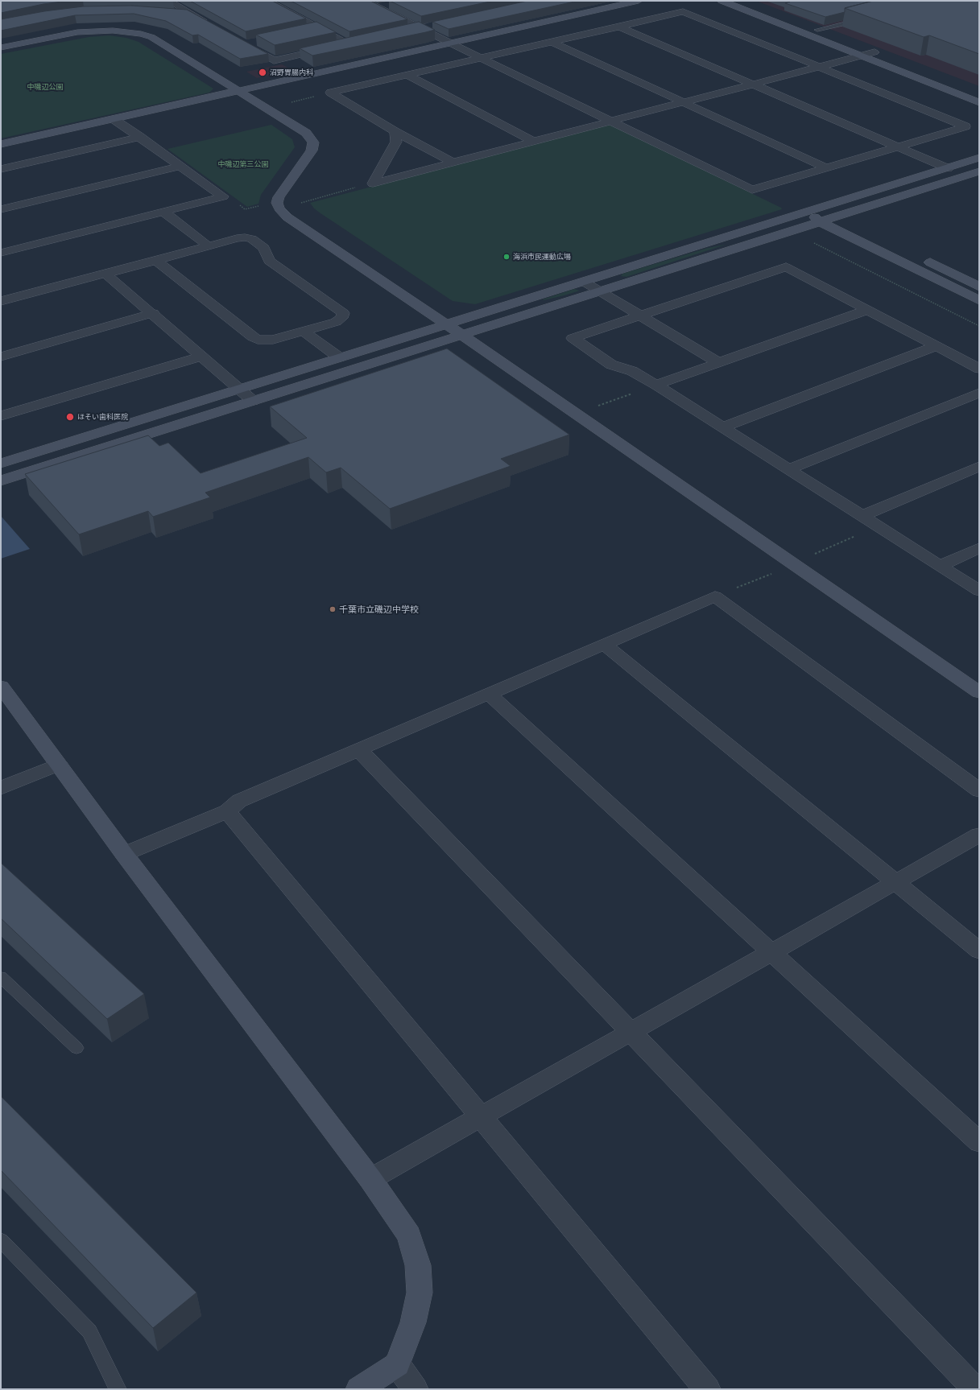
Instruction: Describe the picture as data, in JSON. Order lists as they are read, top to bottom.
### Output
{
  "parks": ["中磯辺公園", "中磯辺第三公園"],
  "places": [
    "沼野胃腸内科",
    "海浜市民運動広場",
    "ほそい歯科医院",
    "千葉市立磯辺中学校"
  ]
}
